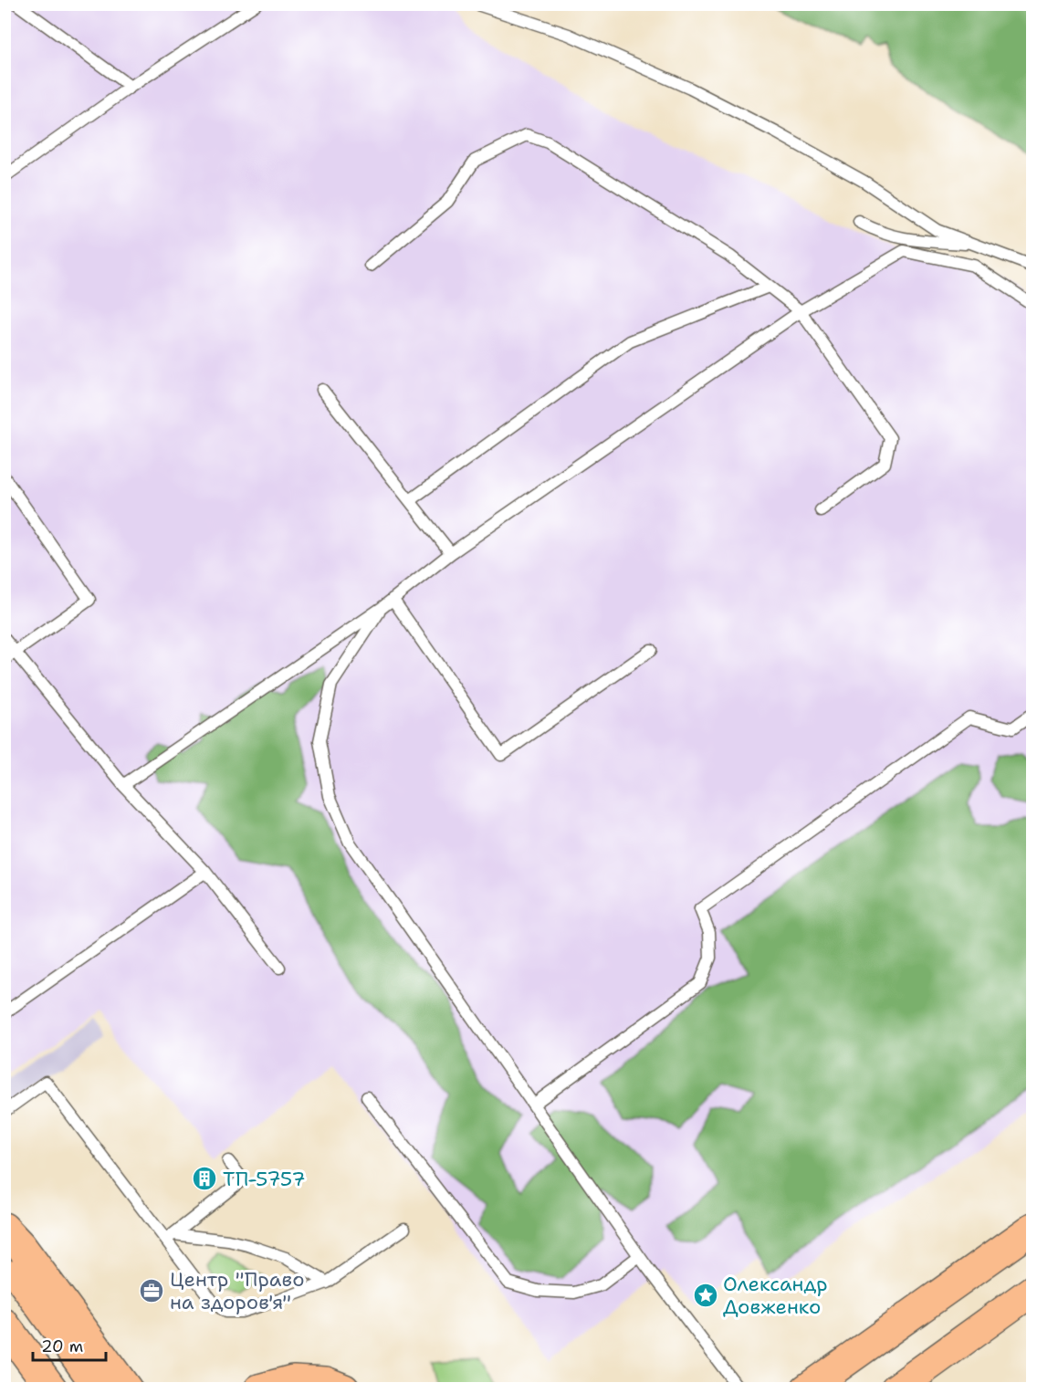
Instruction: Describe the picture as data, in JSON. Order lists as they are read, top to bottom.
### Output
{
  "places": {
    "building": ["ТП-5757"],
    "office": ["Центр \"Право на здоров'я\""],
    "place": ["Олександр Довженко"]
  },
  "scale_bar": "20 m"
}
